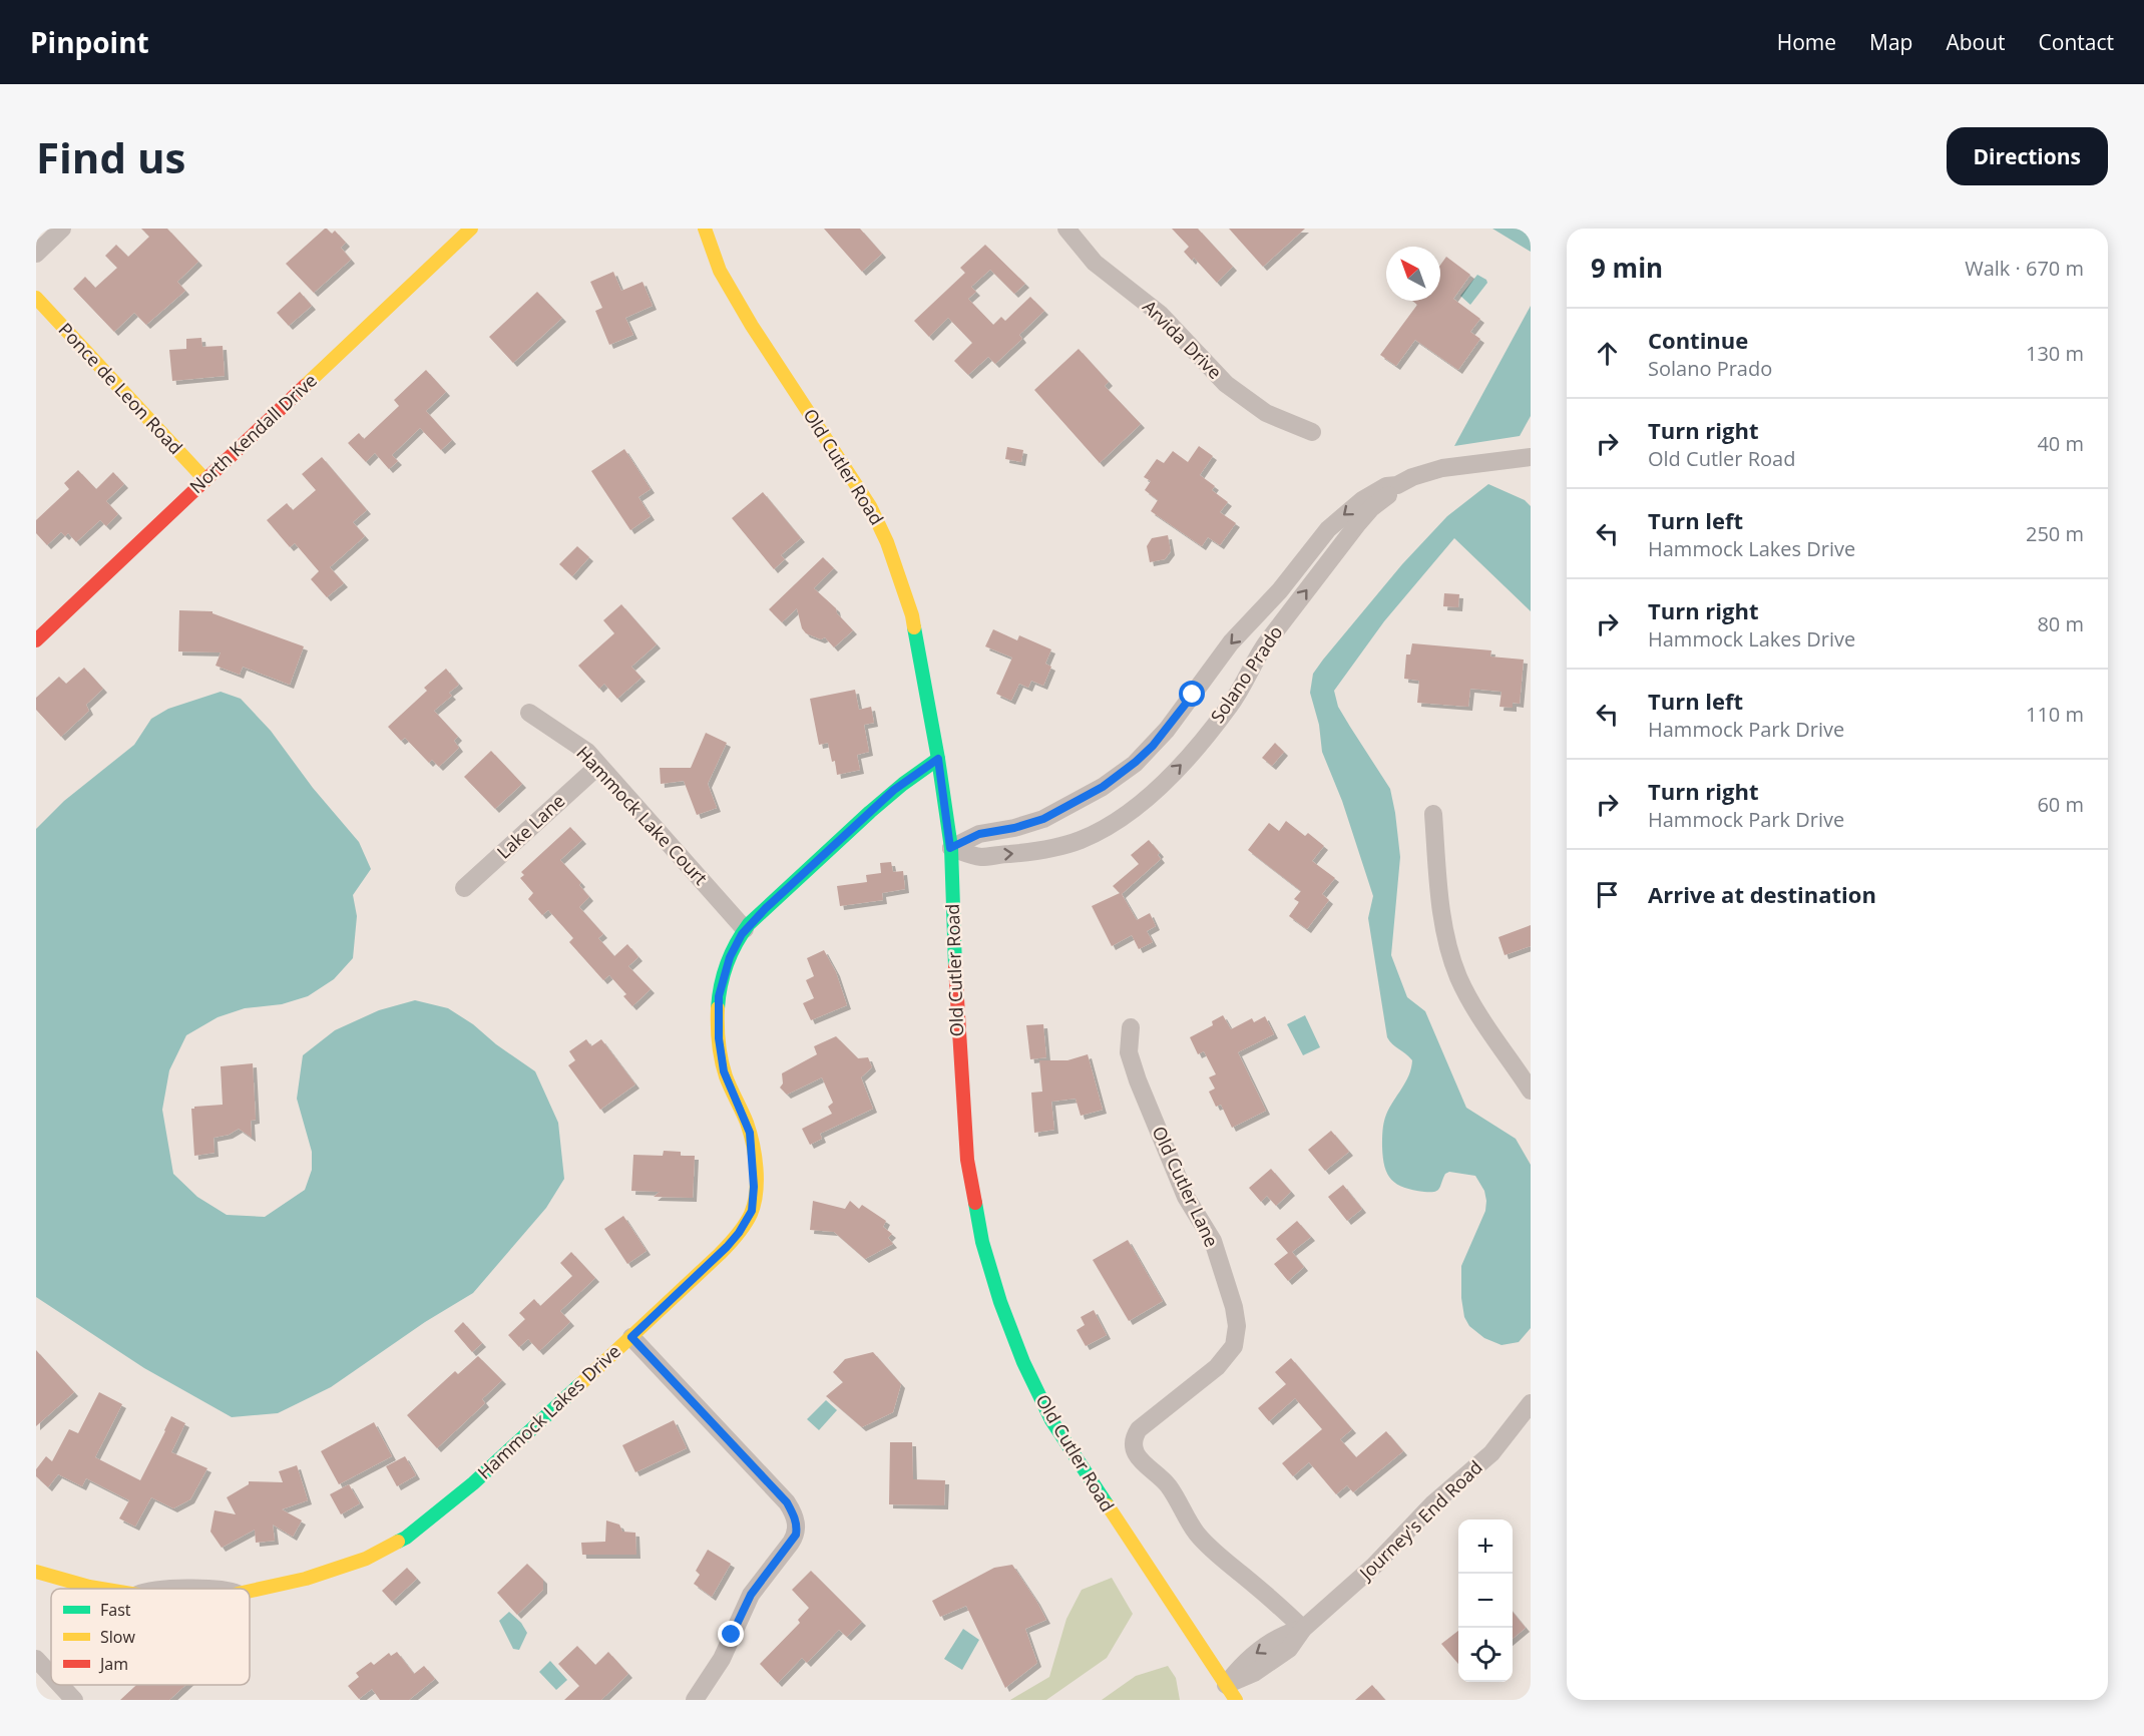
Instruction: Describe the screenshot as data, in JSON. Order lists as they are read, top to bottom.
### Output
{
  "streets": {
    "street": [
      "Arvida Drive",
      "Ponce de Leon Road",
      "North Kendall Drive",
      "Old Cutler Road",
      "Solano Prado",
      "Hammock Lake Court",
      "Lake Lane",
      "Old Cutler Lane",
      "Hammock Lakes Drive",
      "Journey's End Road"
    ]
  },
  "crossings": [
    ["Ponce de Leon Road", "North Kendall Drive"],
    ["Old Cutler Road", "Solano Prado"],
    ["Old Cutler Road", "Hammock Lakes Drive"],
    ["Old Cutler Road", "Journey's End Road"],
    ["Hammock Lake Court", "Lake Lane"],
    ["Hammock Lake Court", "Hammock Lakes Drive"],
    ["Old Cutler Lane", "Journey's End Road"]
  ],
  "legend": ["Fast", "Slow", "Jam"],
  "north": "top left",
  "page": {
    "header": "Pinpoint",
    "nav": [
      "Home",
      "Map",
      "About",
      "Contact"
    ],
    "buttons": "Directions",
    "title": "Find us",
    "heading": ["9 min", "Walk · 670 m"],
    "list": [
      ["Continue", "Solano Prado", "130 m"],
      ["Turn right", "Old Cutler Road", "40 m"],
      ["Turn left", "Hammock Lakes Drive", "250 m"],
      ["Turn right", "Hammock Lakes Drive", "80 m"],
      ["Turn left", "Hammock Park Drive", "110 m"],
      ["Turn right", "Hammock Park Drive", "60 m"],
      "Arrive at destination"
    ],
    "map_buttons": ["+", "−"]
  }
}
